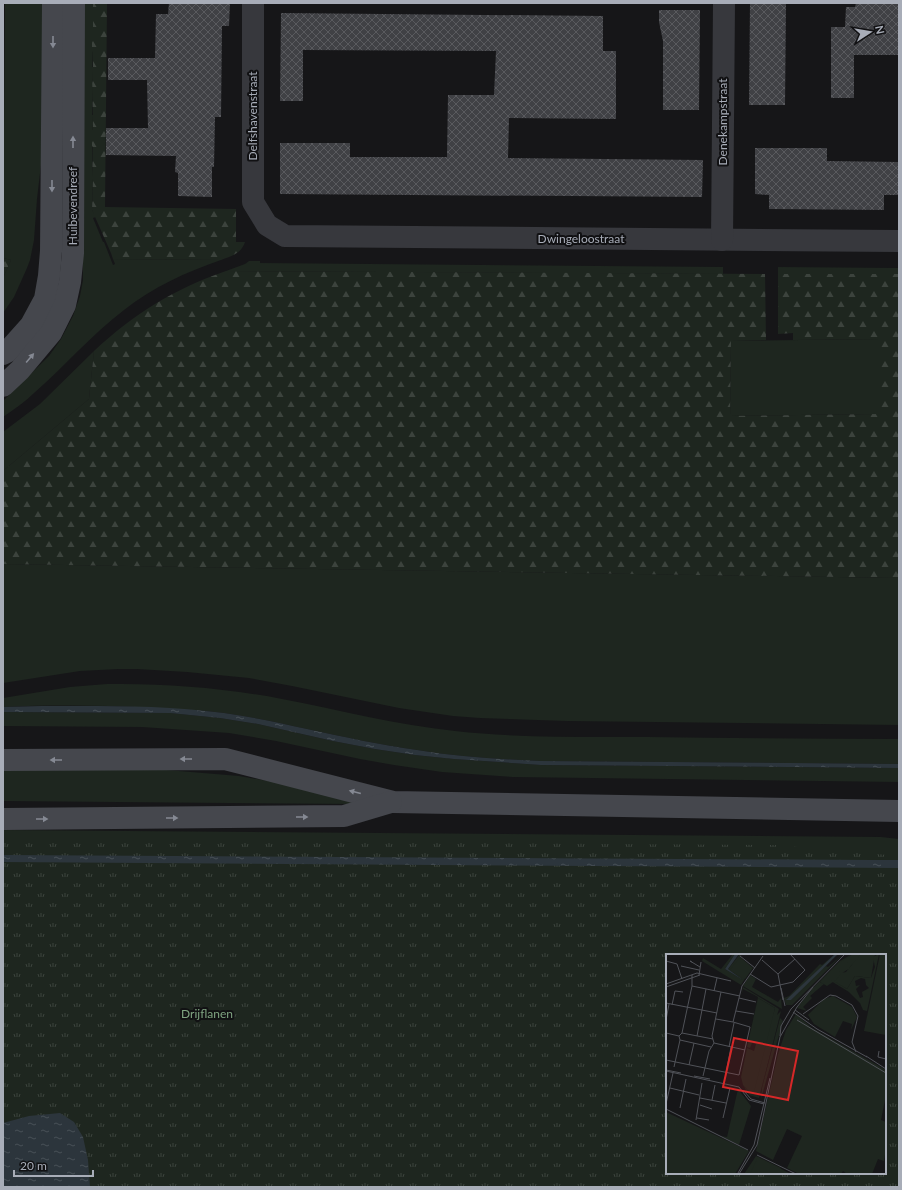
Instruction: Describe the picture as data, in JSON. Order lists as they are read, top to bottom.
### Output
{
  "streets": {
    "main road": ["Huibevendreef"],
    "street": ["Delfshavenstraat", "Denekampstraat", "Dwingeloostraat"]
  },
  "crossings": [
    ["Delfshavenstraat", "Dwingeloostraat"],
    ["Denekampstraat", "Dwingeloostraat"]
  ],
  "parks": ["Drijflanen"],
  "scale_bar": "20 m",
  "north": "right"
}
